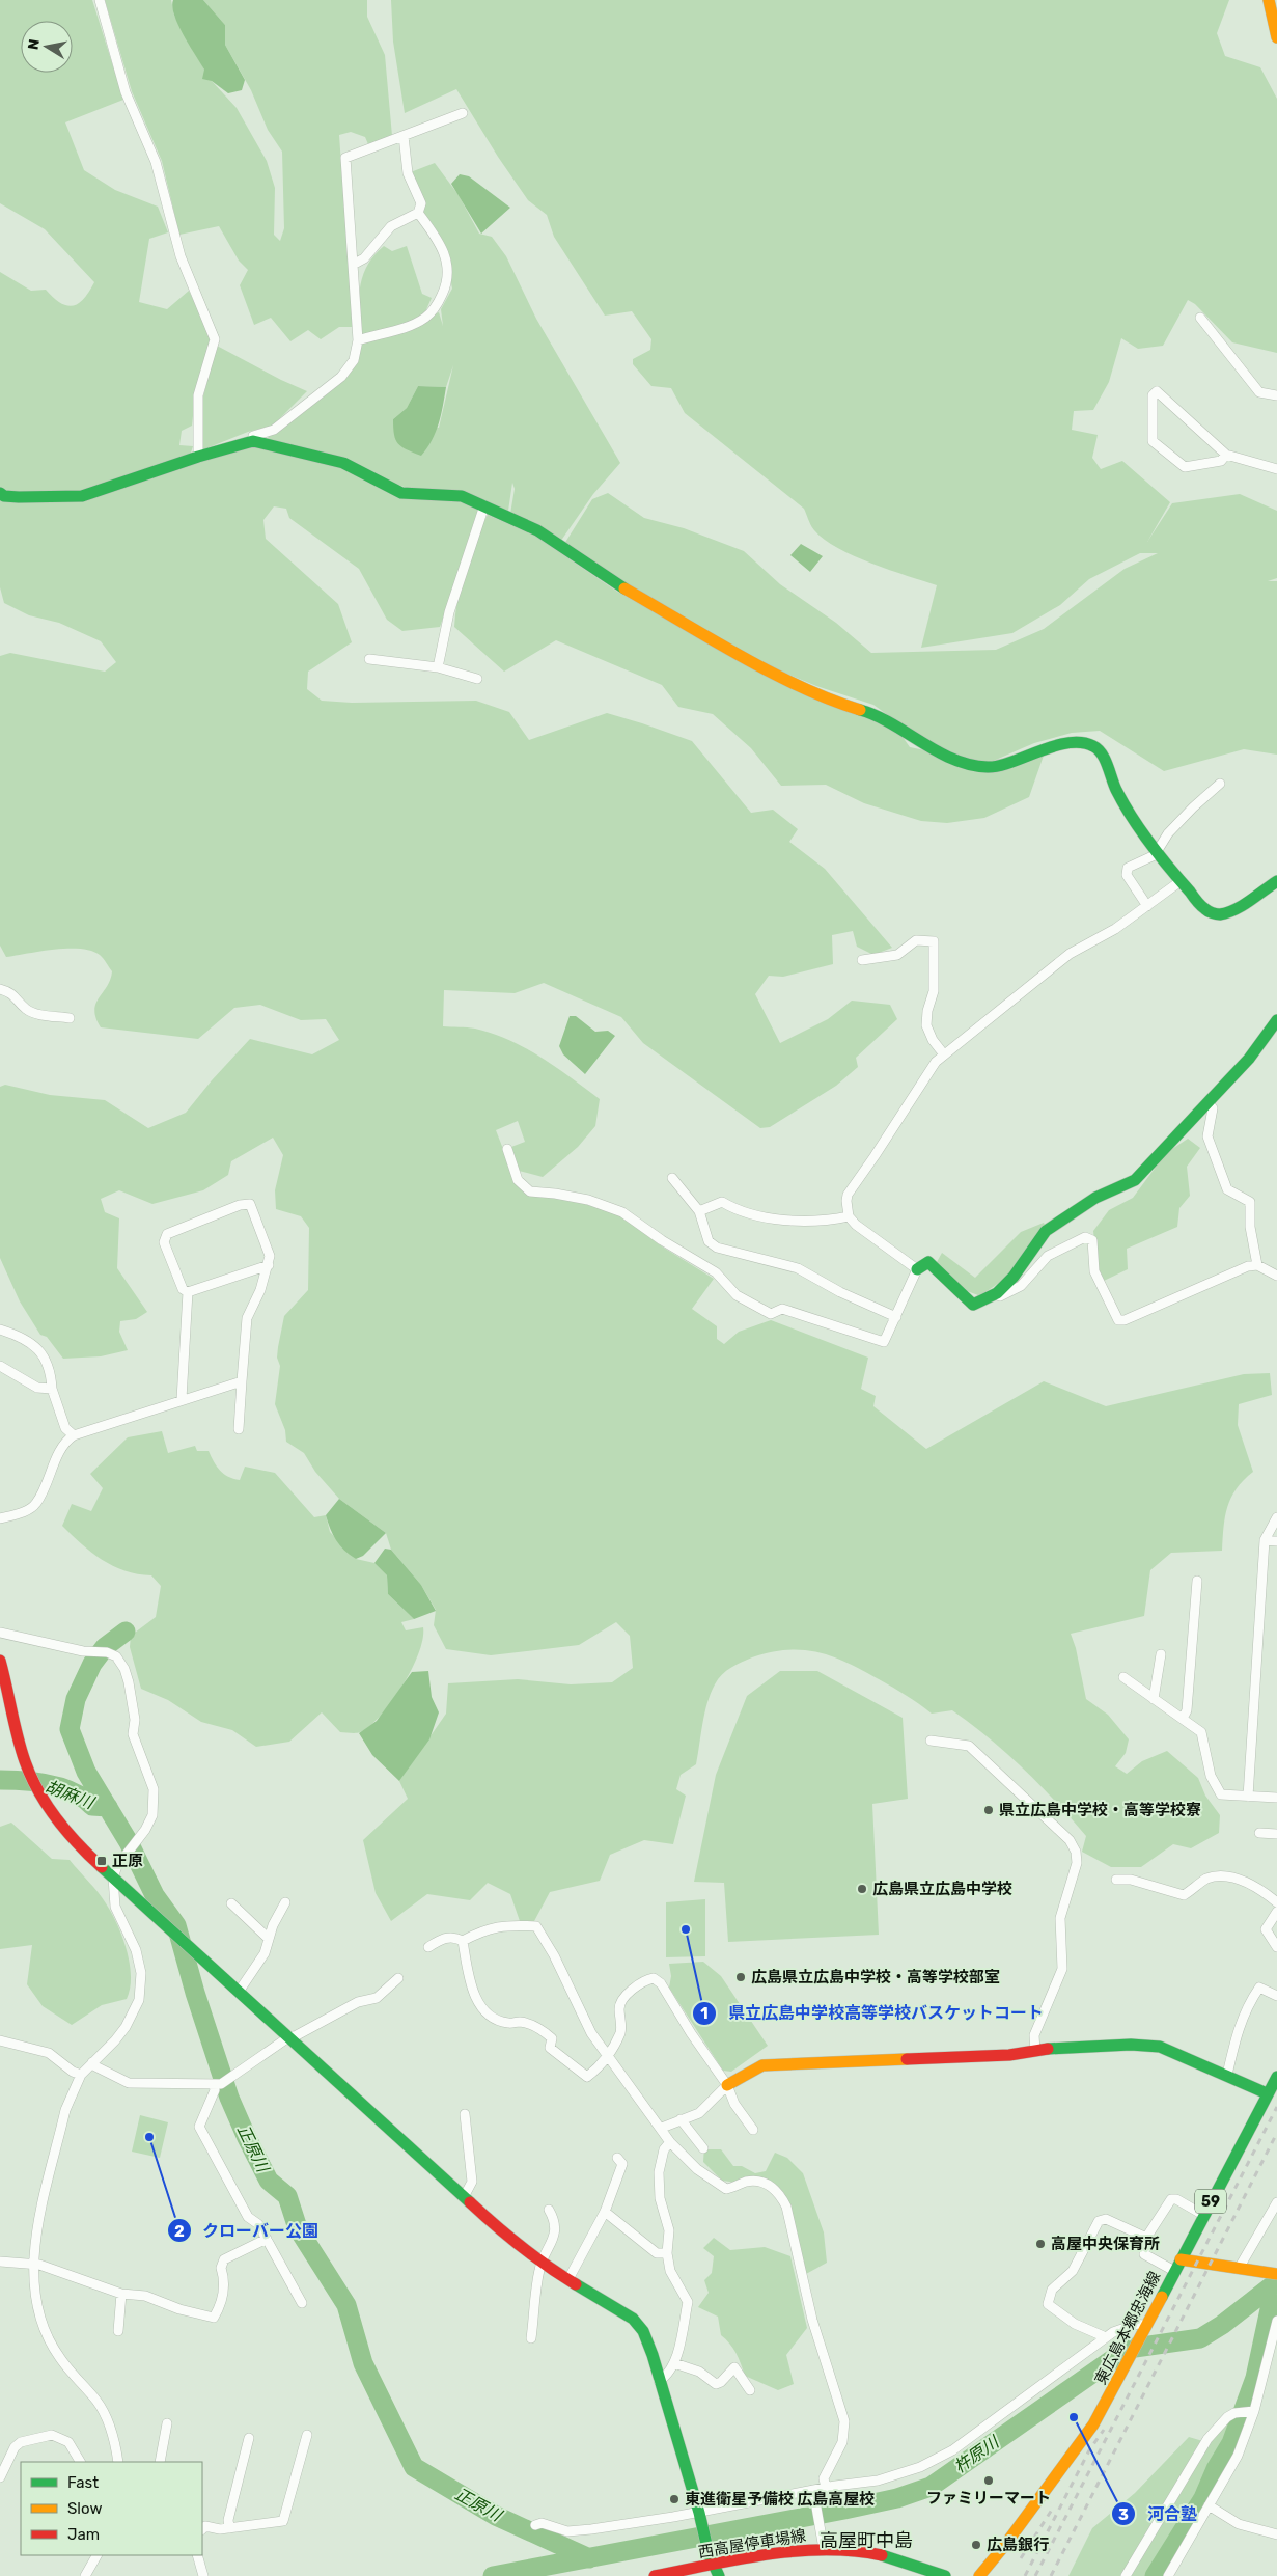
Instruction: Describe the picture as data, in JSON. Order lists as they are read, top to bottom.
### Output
{
  "streets": {
    "street": ["59", "東広島本郷忠海線", "西高屋停車場線"]
  },
  "districts": ["高屋町中島"],
  "water": ["胡麻川", "正原川", "杵原川"],
  "places": {
    "other": [
      "県立広島中学校・高等学校寮",
      "広島県立広島中学校",
      "県立広島中学校高等学校バスケットコート",
      "広島県立広島中学校・高等学校部室",
      "クローバー公園",
      "高屋中央保育所",
      "河合塾",
      "ファミリーマート",
      "東進衛星予備校 広島高屋校",
      "広島銀行"
    ],
    "transit": ["正原"]
  },
  "legend": ["Fast", "Slow", "Jam"],
  "north": "left"
}
